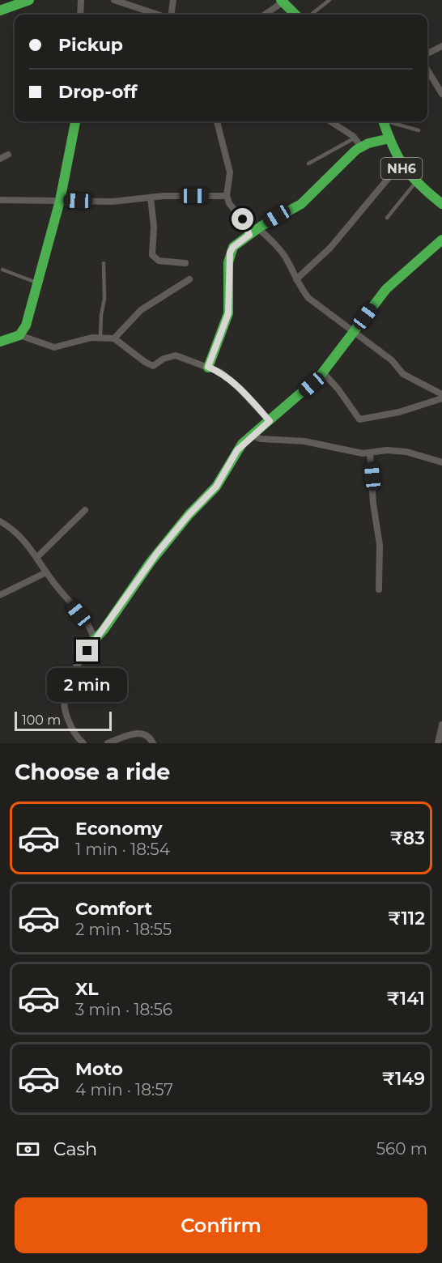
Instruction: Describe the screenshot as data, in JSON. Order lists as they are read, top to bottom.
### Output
{
  "streets": {
    "main road": ["NH6"]
  },
  "scale_bar": "100 m",
  "page": {
    "banner": ["Pickup", "Drop-off"],
    "bubble": "2 min",
    "scale": "100 m",
    "heading": "Choose a ride",
    "list": [
      {
        "name": "Economy",
        "note": "1 min · 18:54",
        "value": "₹83"
      },
      {
        "name": "Comfort",
        "note": "2 min · 18:55",
        "value": "₹112"
      },
      {
        "name": "XL",
        "note": "3 min · 18:56",
        "value": "₹141"
      },
      {
        "name": "Moto",
        "note": "4 min · 18:57",
        "value": "₹149"
      }
    ],
    "pay": ["Cash", "560 m"],
    "buttons": "Confirm"
  }
}
